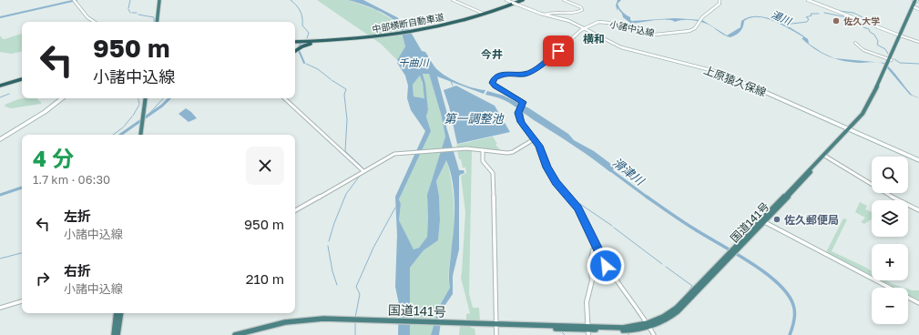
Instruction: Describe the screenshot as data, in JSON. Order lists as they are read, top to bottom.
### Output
{
  "streets": {
    "highway": ["中部横断自動車道", "国道141号"],
    "main road": ["小諸中込線", "上原猿久保線"]
  },
  "crossings": [
    ["小諸中込線", "上原猿久保線"],
    ["上原猿久保線", "国道141号"]
  ],
  "districts": ["横和", "今井"],
  "water": [
    "湯川",
    "千曲川",
    "第一調整池",
    "滑津川"
  ],
  "places": ["佐久大学", "佐久郵便局"],
  "page": {
    "turn": ["950 m", "小諸中込線"],
    "heading": ["4 分", "1.7 km · 06:30"],
    "map_buttons": ["+", "−"],
    "list": [
      {
        "name": "左折",
        "note": "小諸中込線",
        "value": "950 m"
      },
      {
        "name": "右折",
        "note": "小諸中込線",
        "value": "210 m"
      }
    ]
  }
}
